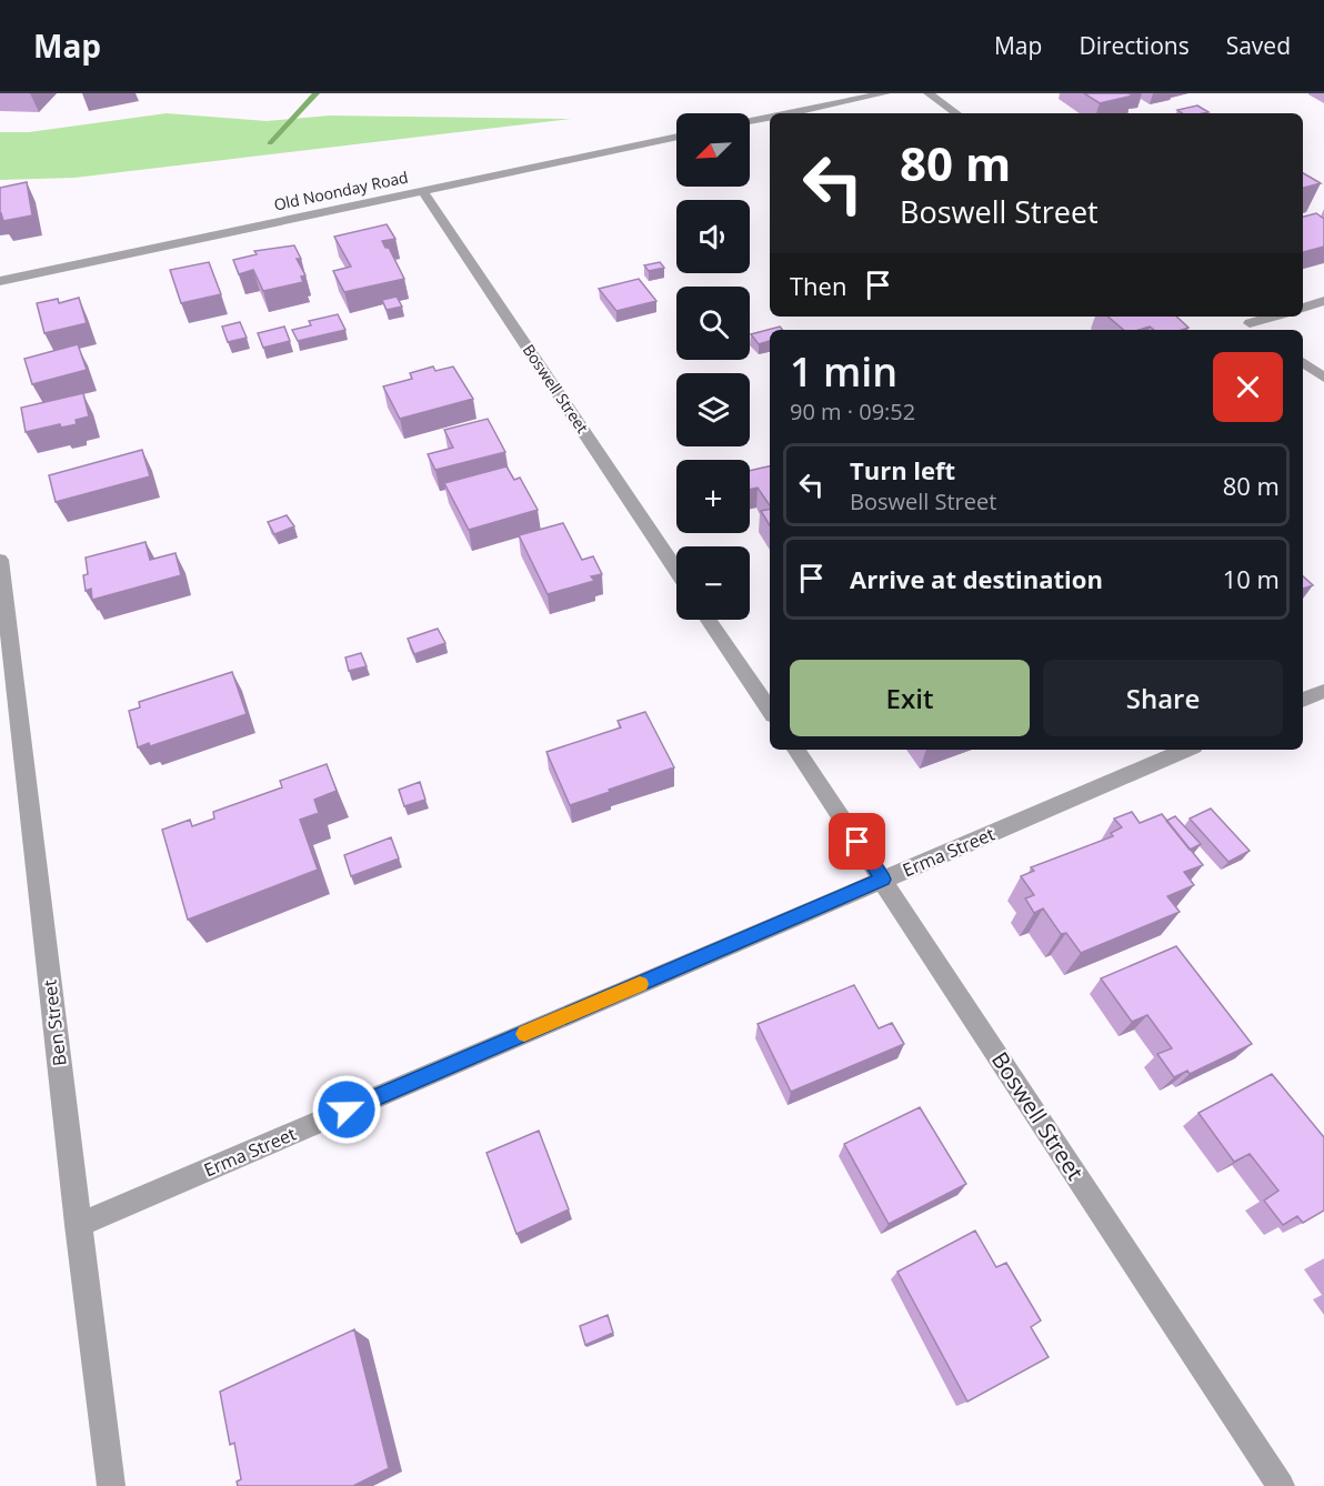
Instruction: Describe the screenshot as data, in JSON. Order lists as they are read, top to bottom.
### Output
{
  "streets": {
    "street": [
      "Old Noonday Road",
      "Boswell Street",
      "Erma Street",
      "Ben Street"
    ]
  },
  "crossings": [
    ["Old Noonday Road", "Boswell Street"],
    ["Boswell Street", "Erma Street"],
    ["Erma Street", "Ben Street"]
  ],
  "north": "bottom left",
  "page": {
    "header": "Map",
    "nav": ["Map", "Directions", "Saved"],
    "map_buttons": ["+", "−"],
    "turn": ["80 m", "Boswell Street"],
    "then": "Then",
    "heading": ["1 min", "90 m · 09:52"],
    "list": [
      {
        "name": "Turn left",
        "note": "Boswell Street",
        "value": "80 m"
      },
      {
        "name": "Arrive at destination",
        "value": "10 m"
      }
    ],
    "buttons": ["Exit", "Share"]
  }
}
